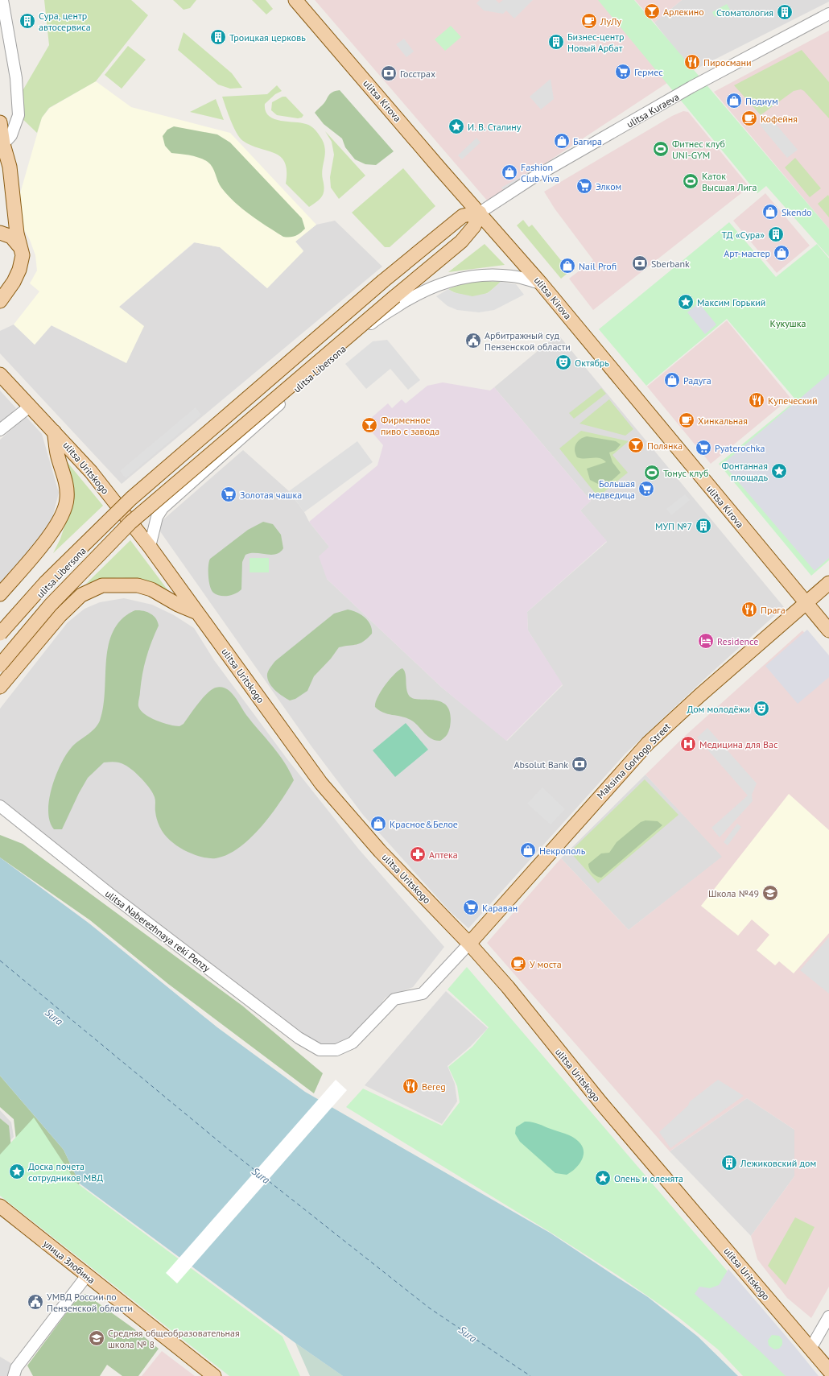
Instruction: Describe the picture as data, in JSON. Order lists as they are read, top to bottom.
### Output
{
  "streets": {
    "main road": [
      "ulitsa Kirova",
      "ulitsa Uritskogo",
      "Maksima Gorkogo Street",
      "улица Злобина"
    ],
    "street": ["ulitsa Kuraeva", "ulitsa Libersona", "ulitsa Naberezhnaya reki Penzy"]
  },
  "crossings": [
    ["ulitsa Kirova", "ulitsa Kuraeva"],
    ["ulitsa Kirova", "ulitsa Libersona"],
    ["ulitsa Kirova", "Maksima Gorkogo Street"],
    ["ulitsa Libersona", "ulitsa Uritskogo"],
    ["ulitsa Uritskogo", "Maksima Gorkogo Street"],
    ["ulitsa Uritskogo", "ulitsa Naberezhnaya reki Penzy"],
    ["Maksima Gorkogo Street", "ulitsa Naberezhnaya reki Penzy"]
  ],
  "water": ["Sura"],
  "parks": ["Кукушка"],
  "places": {
    "bar": ["Арлекино", "Фирменное пиво с завода", "Полянка"],
    "building": [
      "Стоматология",
      "Сура, центр автосервиса",
      "Троицкая церковь",
      "Бизнес-центр Новый Арбат",
      "ТД «Сура»",
      "МУП №7",
      "Лежиковский дом"
    ],
    "cafe": [
      "ЛуЛу",
      "Кофейня",
      "Хинкальная",
      "У моста"
    ],
    "restaurant": [
      "Пиросмани",
      "Купеческий",
      "Прага",
      "Bereg"
    ],
    "supermarket": [
      "Гермес",
      "Элком",
      "Pyaterochka",
      "Большая медведица",
      "Золотая чашка",
      "Караван"
    ],
    "bank": ["Госстрах", "Sberbank", "Absolut Bank"],
    "shop": [
      "Подиум",
      "Багира",
      "Fashion Club Viva",
      "Skendo",
      "Арт-мастер",
      "Nail Profi",
      "Радуга",
      "Красное&Белое",
      "Некрополь"
    ],
    "place": [
      "И. В. Сталину",
      "Максим Горький",
      "Фонтанная площадь",
      "Доска почета сотрудников МВД",
      "Олень и оленята"
    ],
    "sports": ["Фитнес клуб UNI-GYM", "Каток Высшая Лига", "Тонус клуб"],
    "public building": ["Арбитражный суд Пензенской области", "УМВД России по Пензенской области"],
    "theatre": ["Октябрь", "Дом молодёжи"],
    "hotel": ["Residence"],
    "hospital": ["Медицина для Вас"],
    "pharmacy": ["Аптека"],
    "school or university": ["Школа №49", "Средняя общеобразовательная школа № 8"]
  }
}
